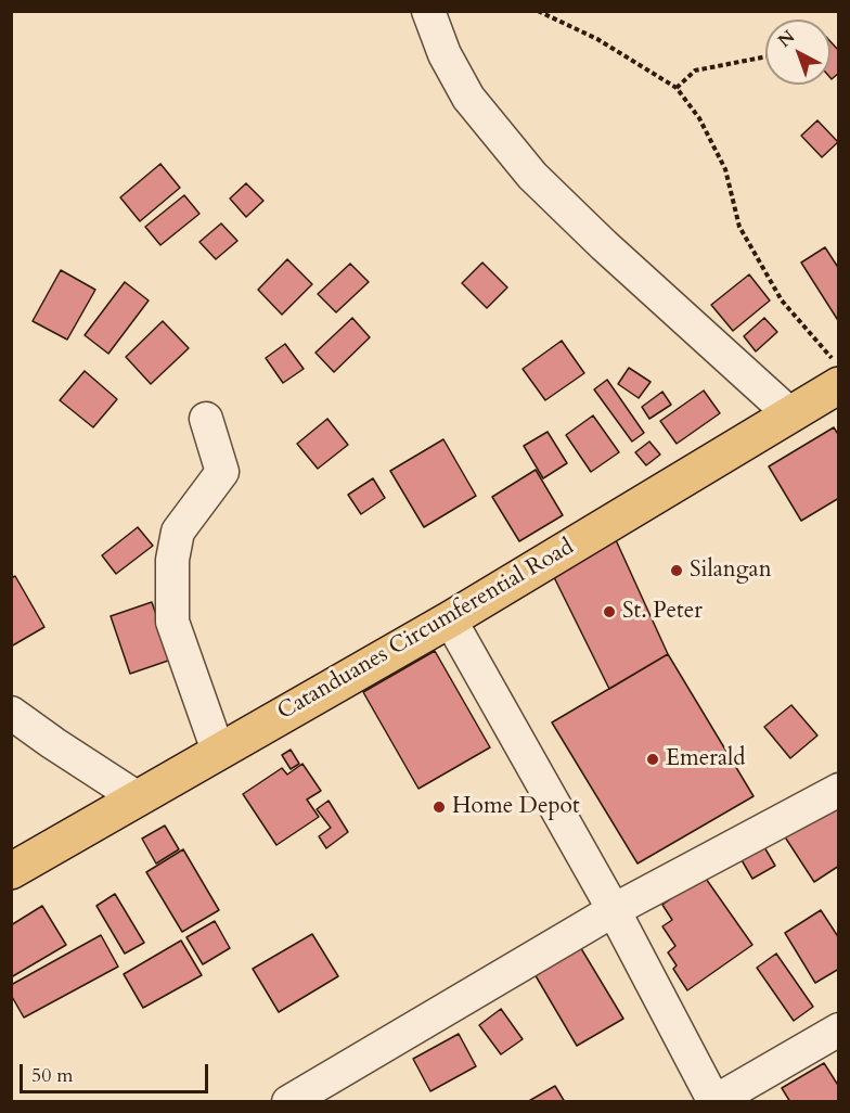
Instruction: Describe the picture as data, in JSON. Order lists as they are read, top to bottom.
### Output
{
  "streets": {
    "main road": ["Catanduanes Circumferential Road"]
  },
  "places": [
    "Silangan",
    "St. Peter",
    "Emerald",
    "Home Depot"
  ],
  "scale_bar": "50 m",
  "north": "top left"
}
